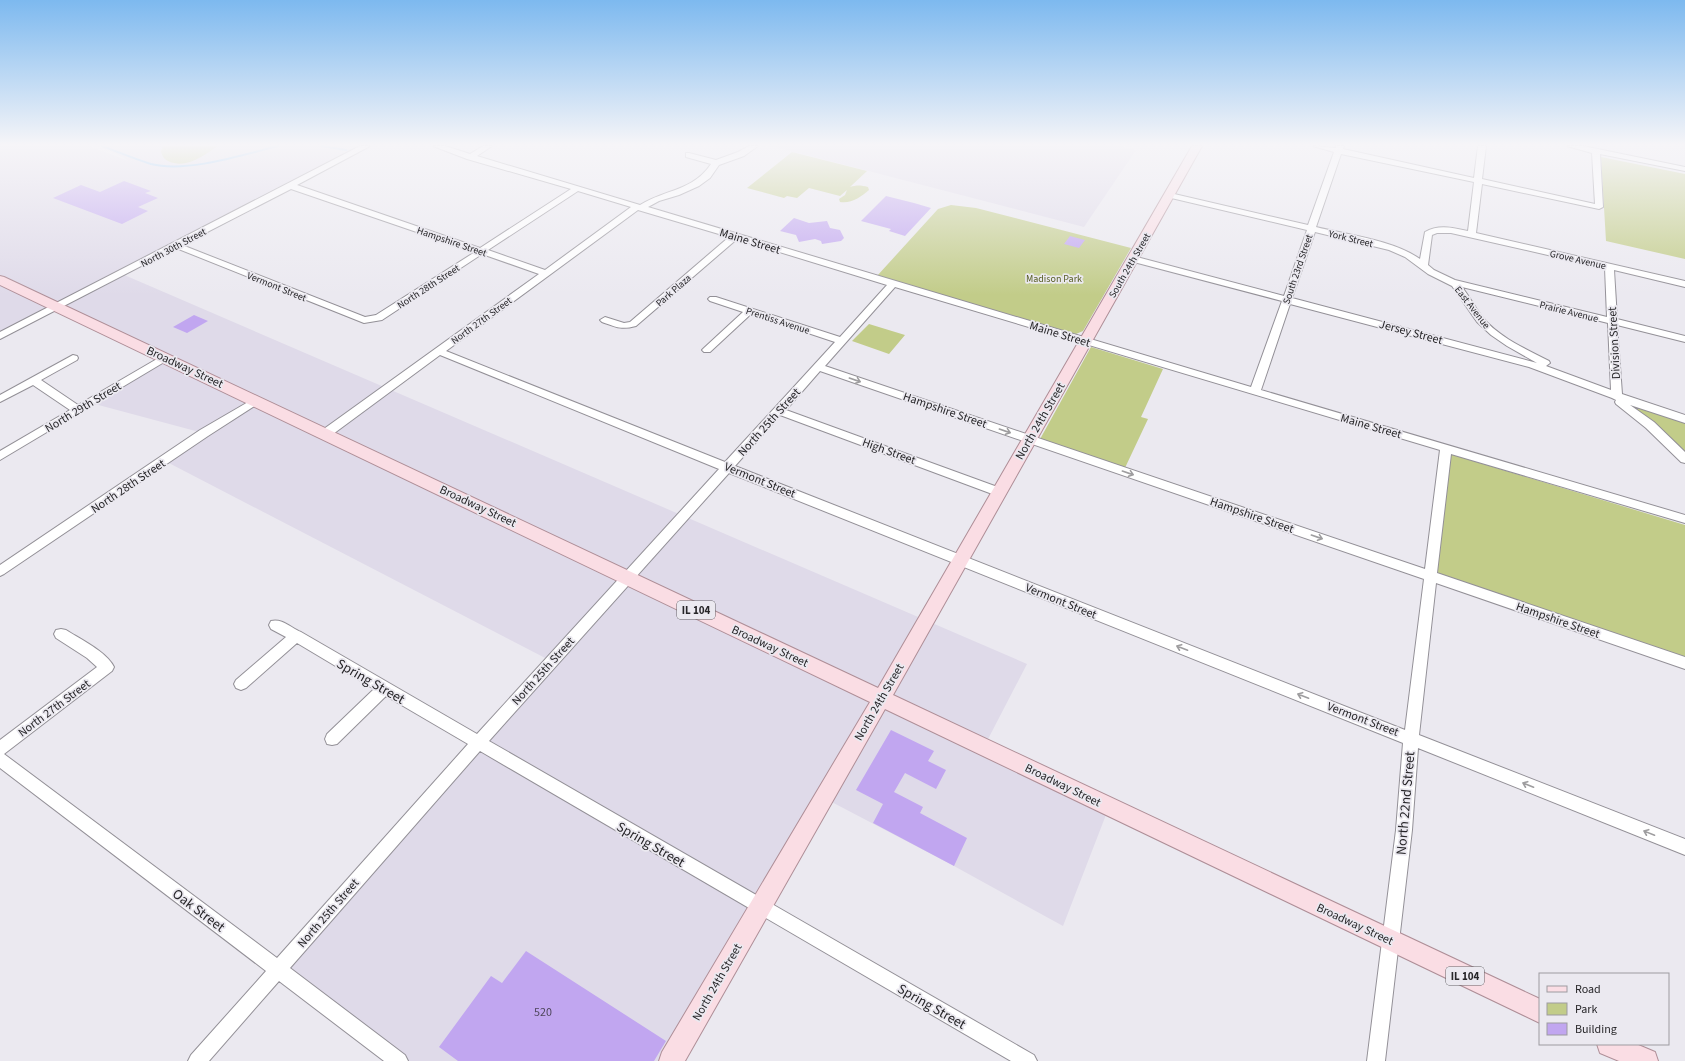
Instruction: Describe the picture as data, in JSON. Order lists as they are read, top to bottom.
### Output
{
  "streets": {
    "main road": [
      "South 24th Street",
      "Broadway Street",
      "North 24th Street",
      "IL 104"
    ],
    "street": [
      "York Street",
      "Hampshire Street",
      "Maine Street",
      "North 30th Street",
      "Grove Avenue",
      "South 23rd Street",
      "Vermont Street",
      "North 28th Street",
      "Park Plaza",
      "East Avenue",
      "Prairie Avenue",
      "North 27th Street",
      "Prentiss Avenue",
      "Jersey Street",
      "Division Street",
      "North 29th Street",
      "North 25th Street",
      "High Street",
      "Spring Street",
      "North 22nd Street",
      "Oak Street"
    ]
  },
  "crossings": [
    ["York Street", "South 23rd Street"],
    ["York Street", "East Avenue"],
    ["Hampshire Street", "North 28th Street"],
    ["Hampshire Street", "North 27th Street"],
    ["Hampshire Street", "North 24th Street"],
    ["Hampshire Street", "North 25th Street"],
    ["Hampshire Street", "North 22nd Street"],
    ["Maine Street", "South 24th Street"],
    ["Maine Street", "South 23rd Street"],
    ["Maine Street", "Park Plaza"],
    ["Maine Street", "North 27th Street"],
    ["Maine Street", "North 24th Street"],
    ["Maine Street", "North 25th Street"],
    ["Maine Street", "North 22nd Street"],
    ["North 30th Street", "Vermont Street"],
    ["North 30th Street", "Broadway Street"],
    ["Grove Avenue", "Division Street"],
    ["South 24th Street", "Jersey Street"],
    ["South 24th Street", "North 24th Street"],
    ["South 23rd Street", "Jersey Street"],
    ["Vermont Street", "North 28th Street"],
    ["Vermont Street", "North 27th Street"],
    ["Vermont Street", "North 24th Street"],
    ["Vermont Street", "North 25th Street"],
    ["Vermont Street", "North 22nd Street"],
    ["North 28th Street", "Broadway Street"],
    ["East Avenue", "Prairie Avenue"],
    ["East Avenue", "Jersey Street"],
    ["Prairie Avenue", "Division Street"],
    ["North 27th Street", "Broadway Street"],
    ["Prentiss Avenue", "North 25th Street"],
    ["Jersey Street", "Division Street"],
    ["Broadway Street", "North 29th Street"],
    ["Broadway Street", "North 24th Street"],
    ["Broadway Street", "North 25th Street"],
    ["Broadway Street", "North 22nd Street"],
    ["North 24th Street", "High Street"],
    ["North 24th Street", "Spring Street"],
    ["North 25th Street", "High Street"],
    ["North 25th Street", "Spring Street"],
    ["North 25th Street", "Oak Street"]
  ],
  "one_way": ["Hampshire Street", "Vermont Street"],
  "parks": ["Madison Park"],
  "house_numbers": ["520"],
  "legend": ["Road", "Park", "Building"]
}
